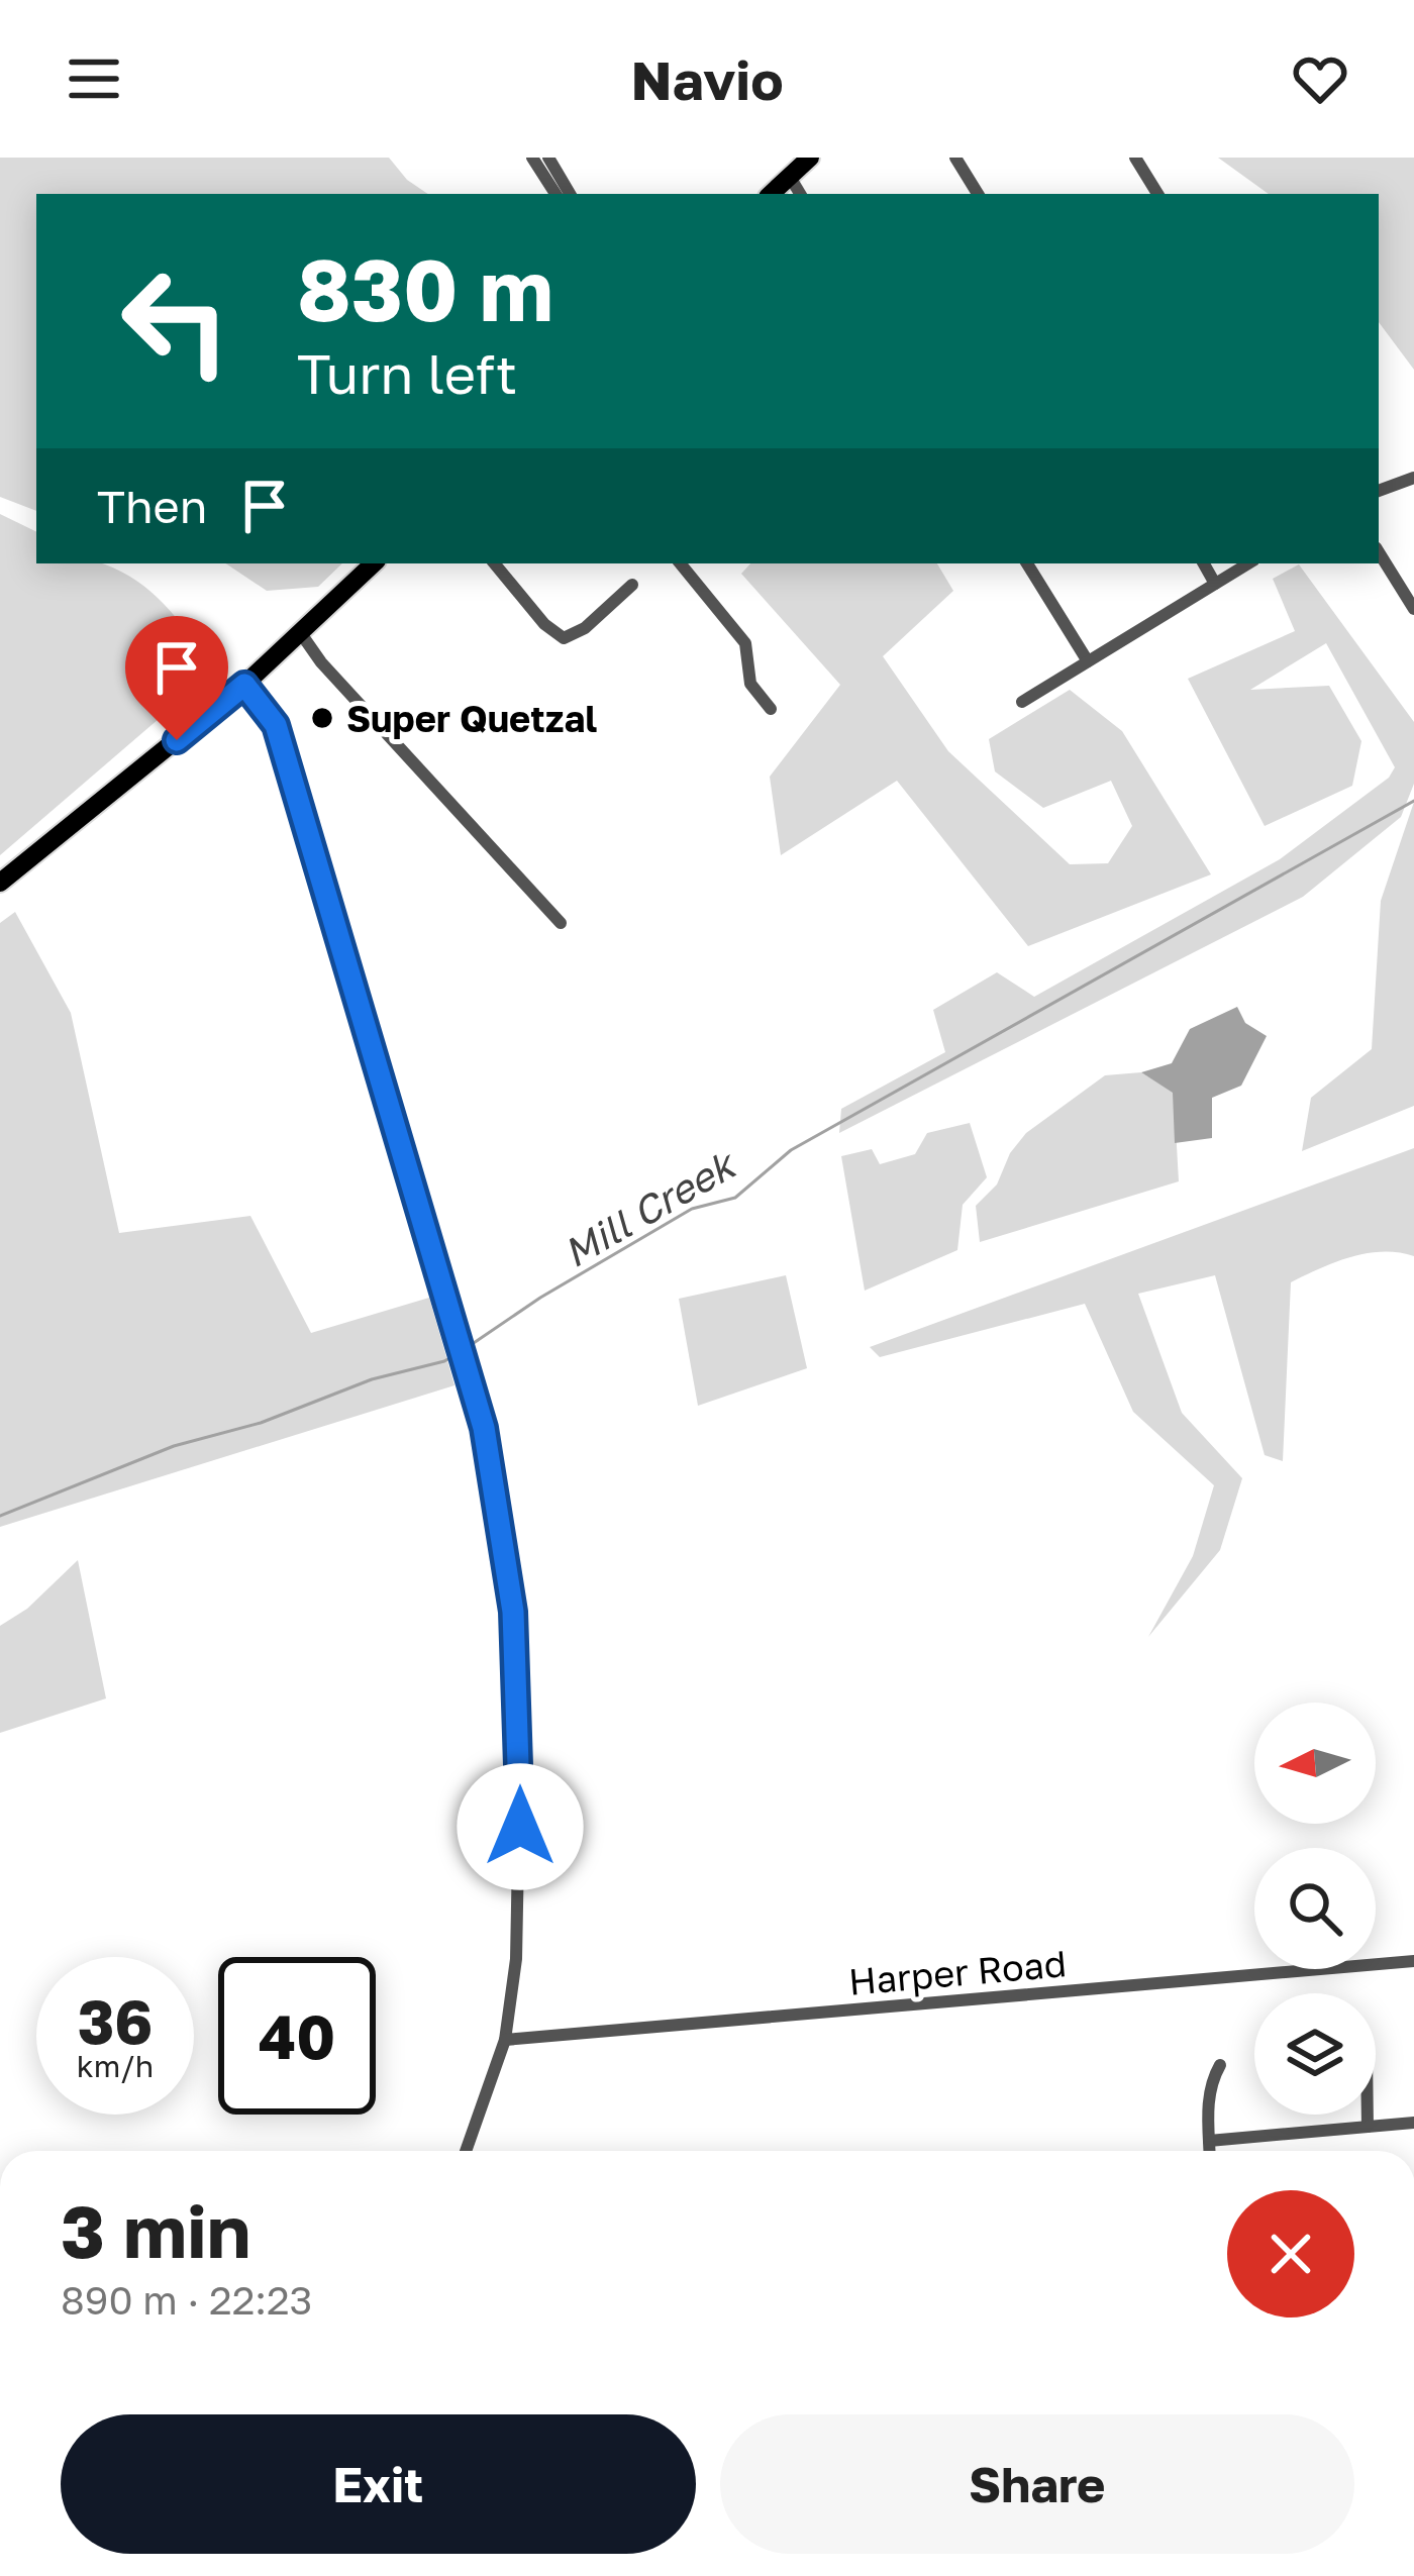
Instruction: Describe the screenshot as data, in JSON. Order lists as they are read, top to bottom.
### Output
{
  "streets": {
    "street": ["Harper Road"]
  },
  "water": ["Mill Creek"],
  "places": ["Super Quetzal"],
  "north": "left",
  "page": {
    "header": "Navio",
    "turn": ["830 m", "Turn left"],
    "then": "Then",
    "speed": "36 km/h",
    "limit": "40",
    "heading": ["3 min", "890 m · 22:23"],
    "buttons": ["Exit", "Share"]
  }
}
